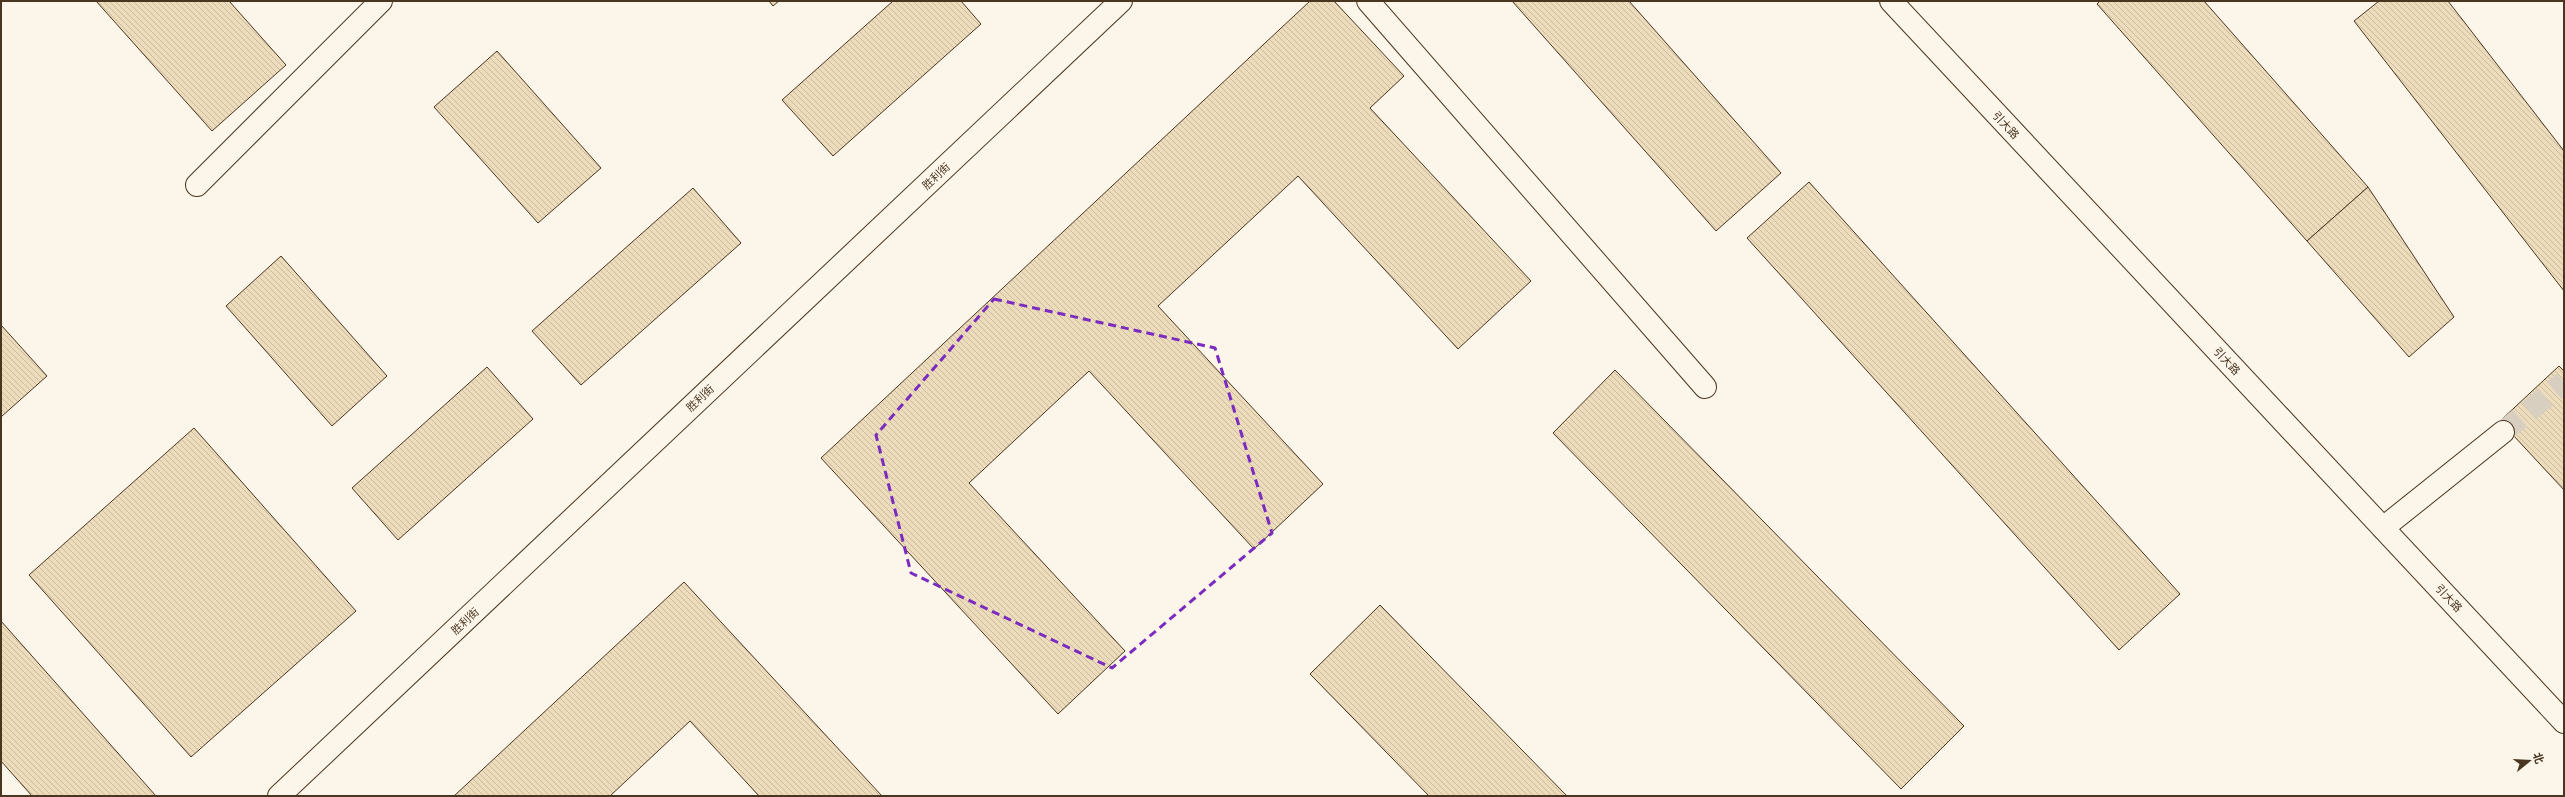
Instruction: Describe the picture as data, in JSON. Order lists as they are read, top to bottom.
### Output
{
  "streets": {
    "street": ["引大路", "胜利街"]
  },
  "north": "right"
}
